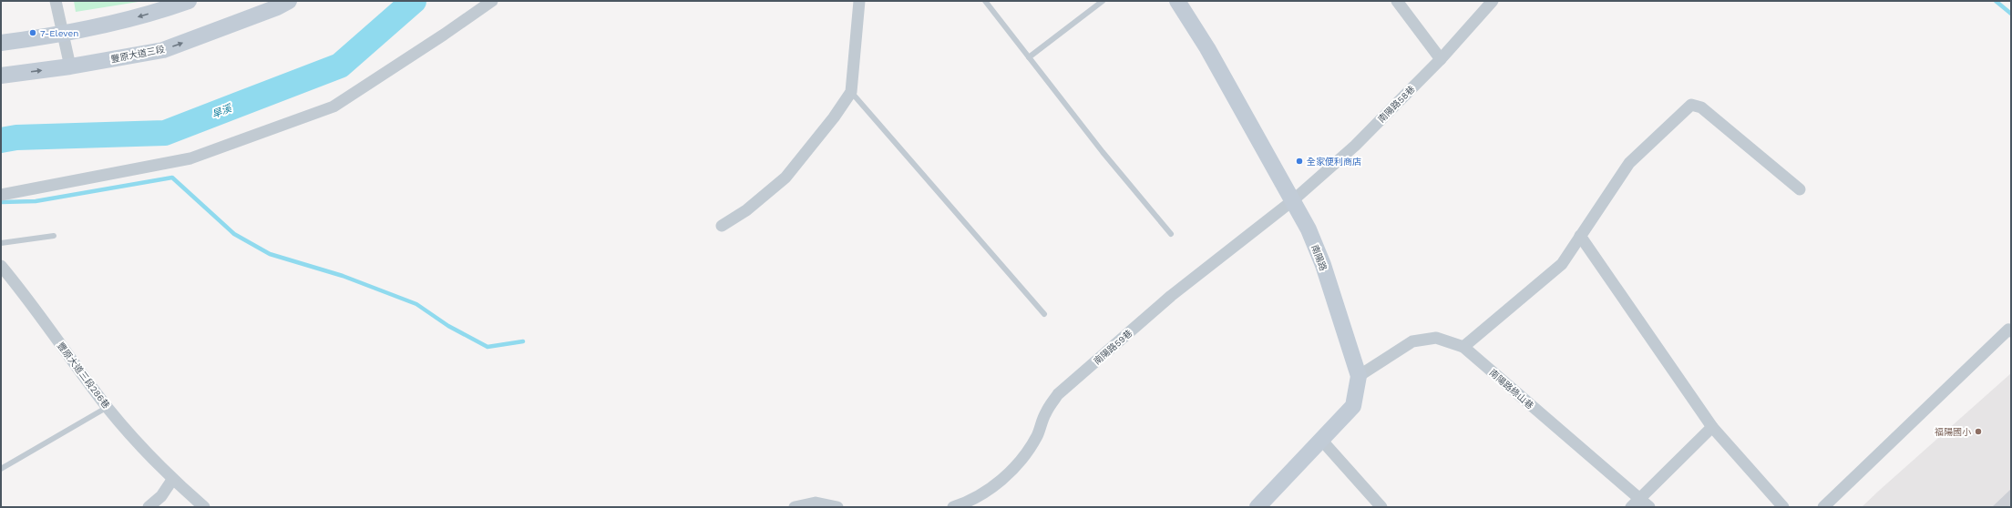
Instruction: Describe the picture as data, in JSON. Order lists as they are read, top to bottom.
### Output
{
  "streets": {
    "street": [
      "豐原大道三段",
      "南陽路58巷",
      "南陽路",
      "南陽路59巷",
      "豐原大道三段286巷",
      "南陽路綠山巷"
    ]
  },
  "crossings": [
    ["南陽路58巷", "南陽路"],
    ["南陽路58巷", "南陽路59巷"],
    ["南陽路", "南陽路59巷"],
    ["南陽路", "南陽路綠山巷"]
  ],
  "water": ["旱溪"],
  "places": ["7-Eleven", "全家便利商店", "福陽國小"]
}
